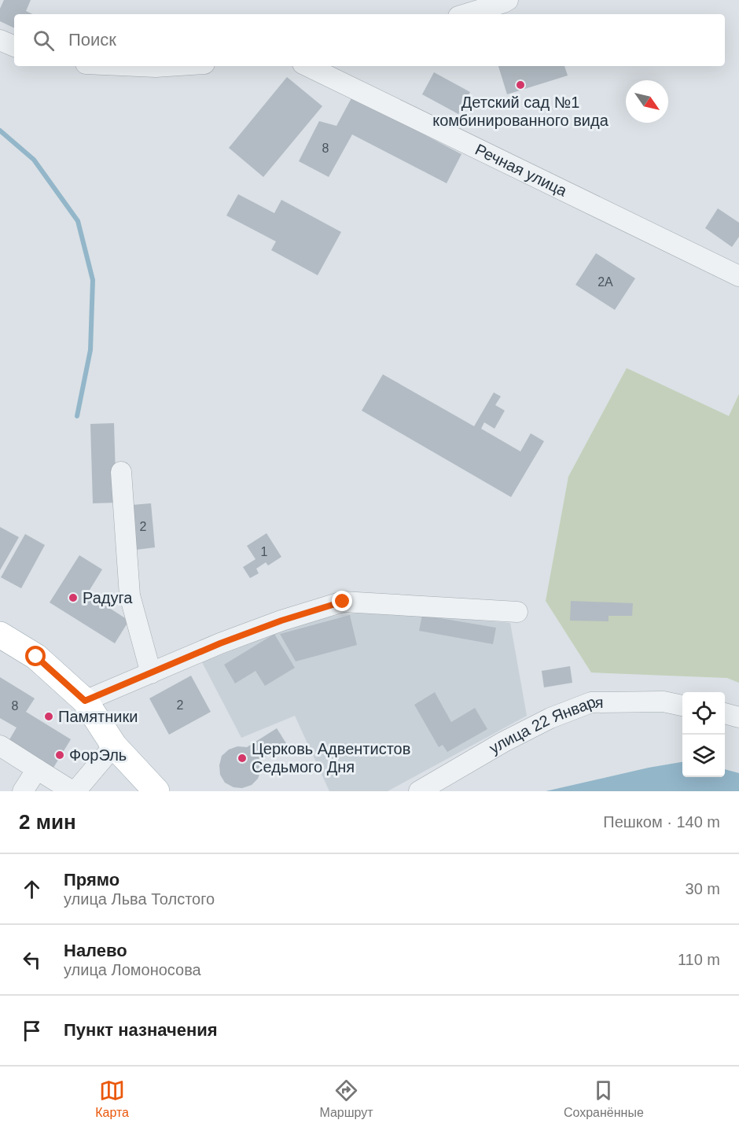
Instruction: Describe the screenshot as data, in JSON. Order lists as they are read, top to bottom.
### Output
{
  "streets": {
    "street": ["Речная улица", "улица 22 Января"]
  },
  "places": [
    "Детский сад №1 комбинированного вида",
    "Радуга",
    "Памятники",
    "ФорЭль",
    "Церковь Адвентистов Седьмого Дня"
  ],
  "house_numbers": [
    "8",
    "2А",
    "2",
    "1",
    "2",
    "8"
  ],
  "north": "bottom right",
  "page": {
    "search": "Поиск",
    "heading": ["2 мин", "Пешком · 140 m"],
    "list": [
      ["Прямо", "улица Льва Толстого", "30 m"],
      ["Налево", "улица Ломоносова", "110 m"],
      "Пункт назначения"
    ],
    "nav": ["Карта", "Маршрут", "Сохранённые"]
  }
}
